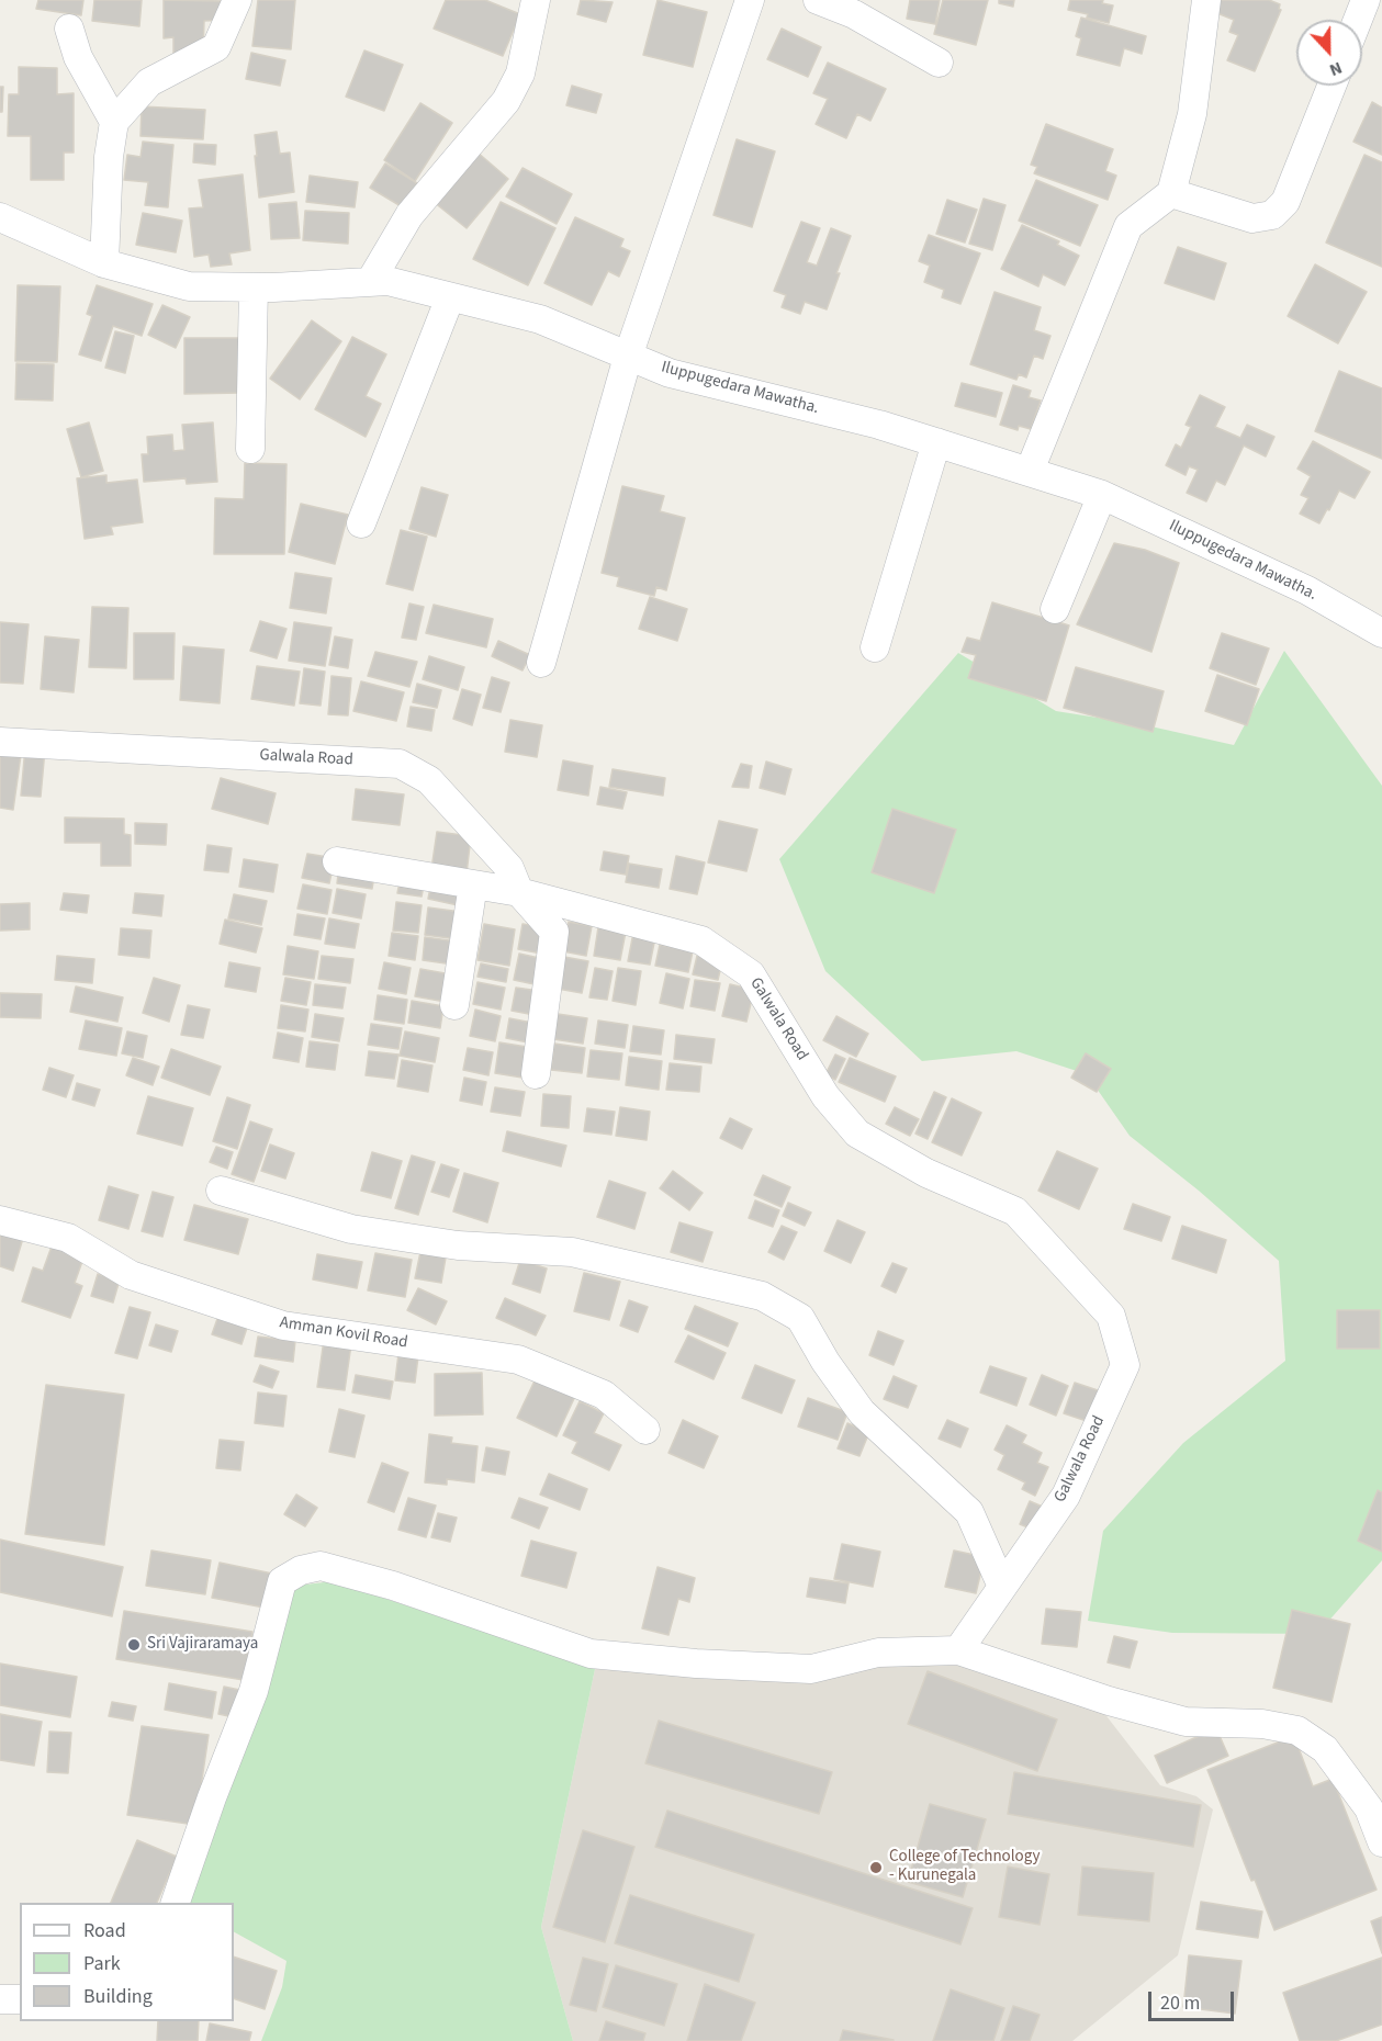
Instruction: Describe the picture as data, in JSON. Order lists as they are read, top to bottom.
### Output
{
  "streets": {
    "street": ["Iluppugedara Mawatha.", "Galwala Road", "Amman Kovil Road"]
  },
  "places": ["Sri Vajiraramaya", "College of Technology - Kurunegala"],
  "legend": ["Road", "Park", "Building"],
  "scale_bar": "20 m",
  "north": "bottom"
}
